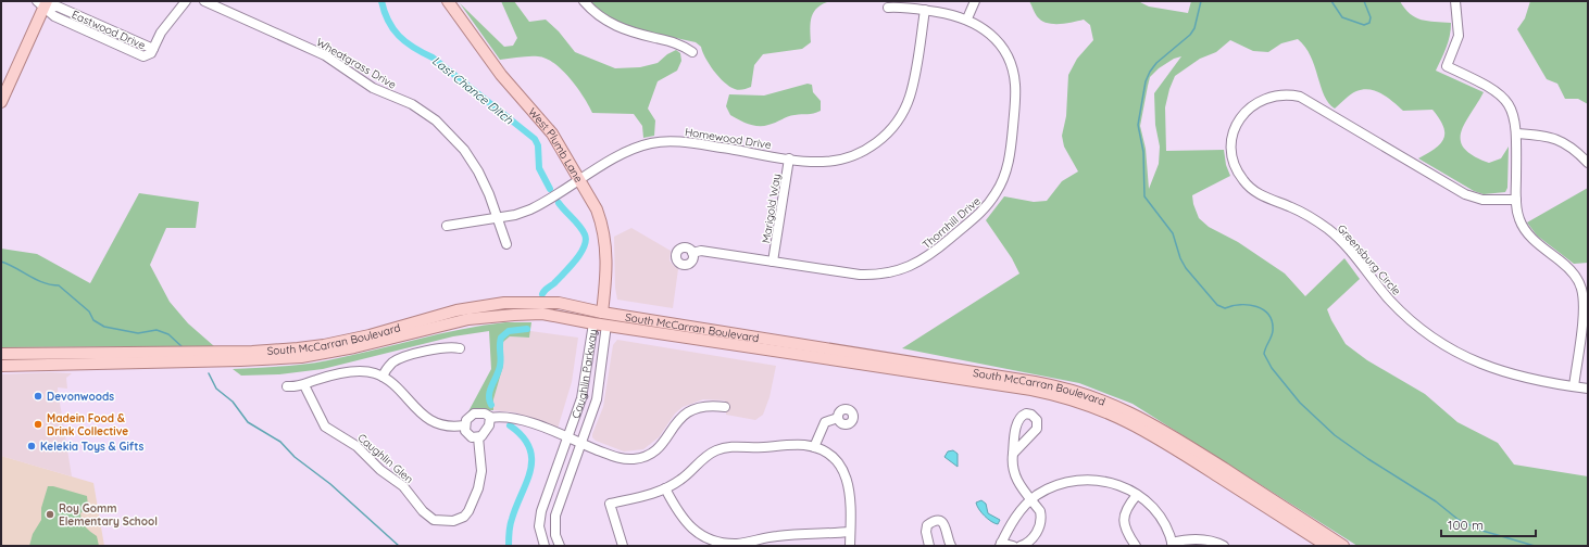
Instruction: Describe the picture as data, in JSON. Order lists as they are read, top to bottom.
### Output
{
  "streets": {
    "main road": ["West Plumb Lane", "South McCarran Boulevard", "Caughlin Parkway"],
    "street": [
      "Eastwood Drive",
      "Wheatgrass Drive",
      "Homewood Drive",
      "Marigold Way",
      "Thornhill Drive",
      "Greensburg Circle",
      "Caughlin Glen"
    ]
  },
  "crossings": [
    ["Wheatgrass Drive", "Homewood Drive"],
    ["Homewood Drive", "West Plumb Lane"],
    ["Homewood Drive", "Marigold Way"],
    ["Homewood Drive", "Thornhill Drive"],
    ["West Plumb Lane", "South McCarran Boulevard"],
    ["West Plumb Lane", "Caughlin Parkway"],
    ["Marigold Way", "Thornhill Drive"],
    ["South McCarran Boulevard", "Caughlin Parkway"]
  ],
  "water": ["Last Chance Ditch"],
  "places": [
    "Devonwoods",
    "Madein Food & Drink Collective",
    "Kelekia Toys & Gifts",
    "Roy Gomm Elementary School"
  ],
  "scale_bar": "100 m"
}
